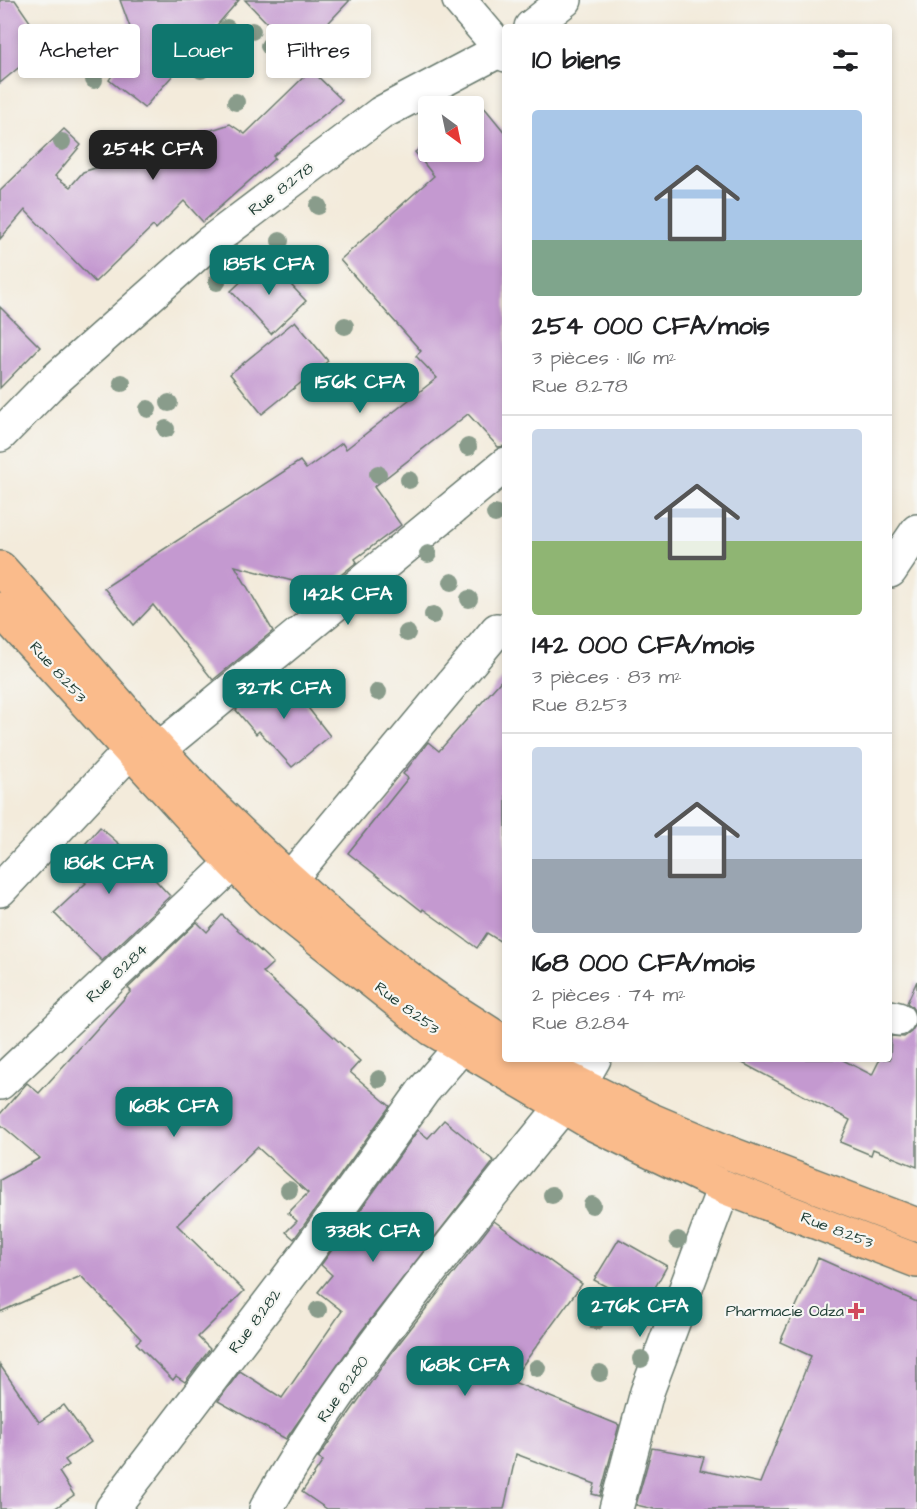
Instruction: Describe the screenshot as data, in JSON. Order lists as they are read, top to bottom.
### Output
{
  "streets": {
    "highway": ["Rue 8.253"],
    "street": [
      "Rue 8.278",
      "Rue 8.284",
      "Rue 8.282",
      "Rue 8.280"
    ]
  },
  "crossings": [
    ["Rue 8.253", "Rue 8.284"],
    ["Rue 8.253", "Rue 8.282"],
    ["Rue 8.253", "Rue 8.280"]
  ],
  "places": {
    "health": ["Pharmacie Odza"]
  },
  "north": "bottom right",
  "page": {
    "chip": ["Acheter", "Louer", "Filtres"],
    "heading": "10 biens",
    "list": [
      {
        "name": "254 000 CFA/mois",
        "note": "3 pièces · 116 m² · Rue 8.278"
      },
      {
        "name": "142 000 CFA/mois",
        "note": "3 pièces · 83 m² · Rue 8.253"
      },
      {
        "name": "168 000 CFA/mois",
        "note": "2 pièces · 74 m² · Rue 8.284"
      }
    ],
    "price": [
      "254K CFA",
      "185K CFA",
      "156K CFA",
      "142K CFA",
      "327K CFA",
      "186K CFA",
      "168K CFA",
      "338K CFA",
      "276K CFA",
      "168K CFA"
    ]
  }
}
